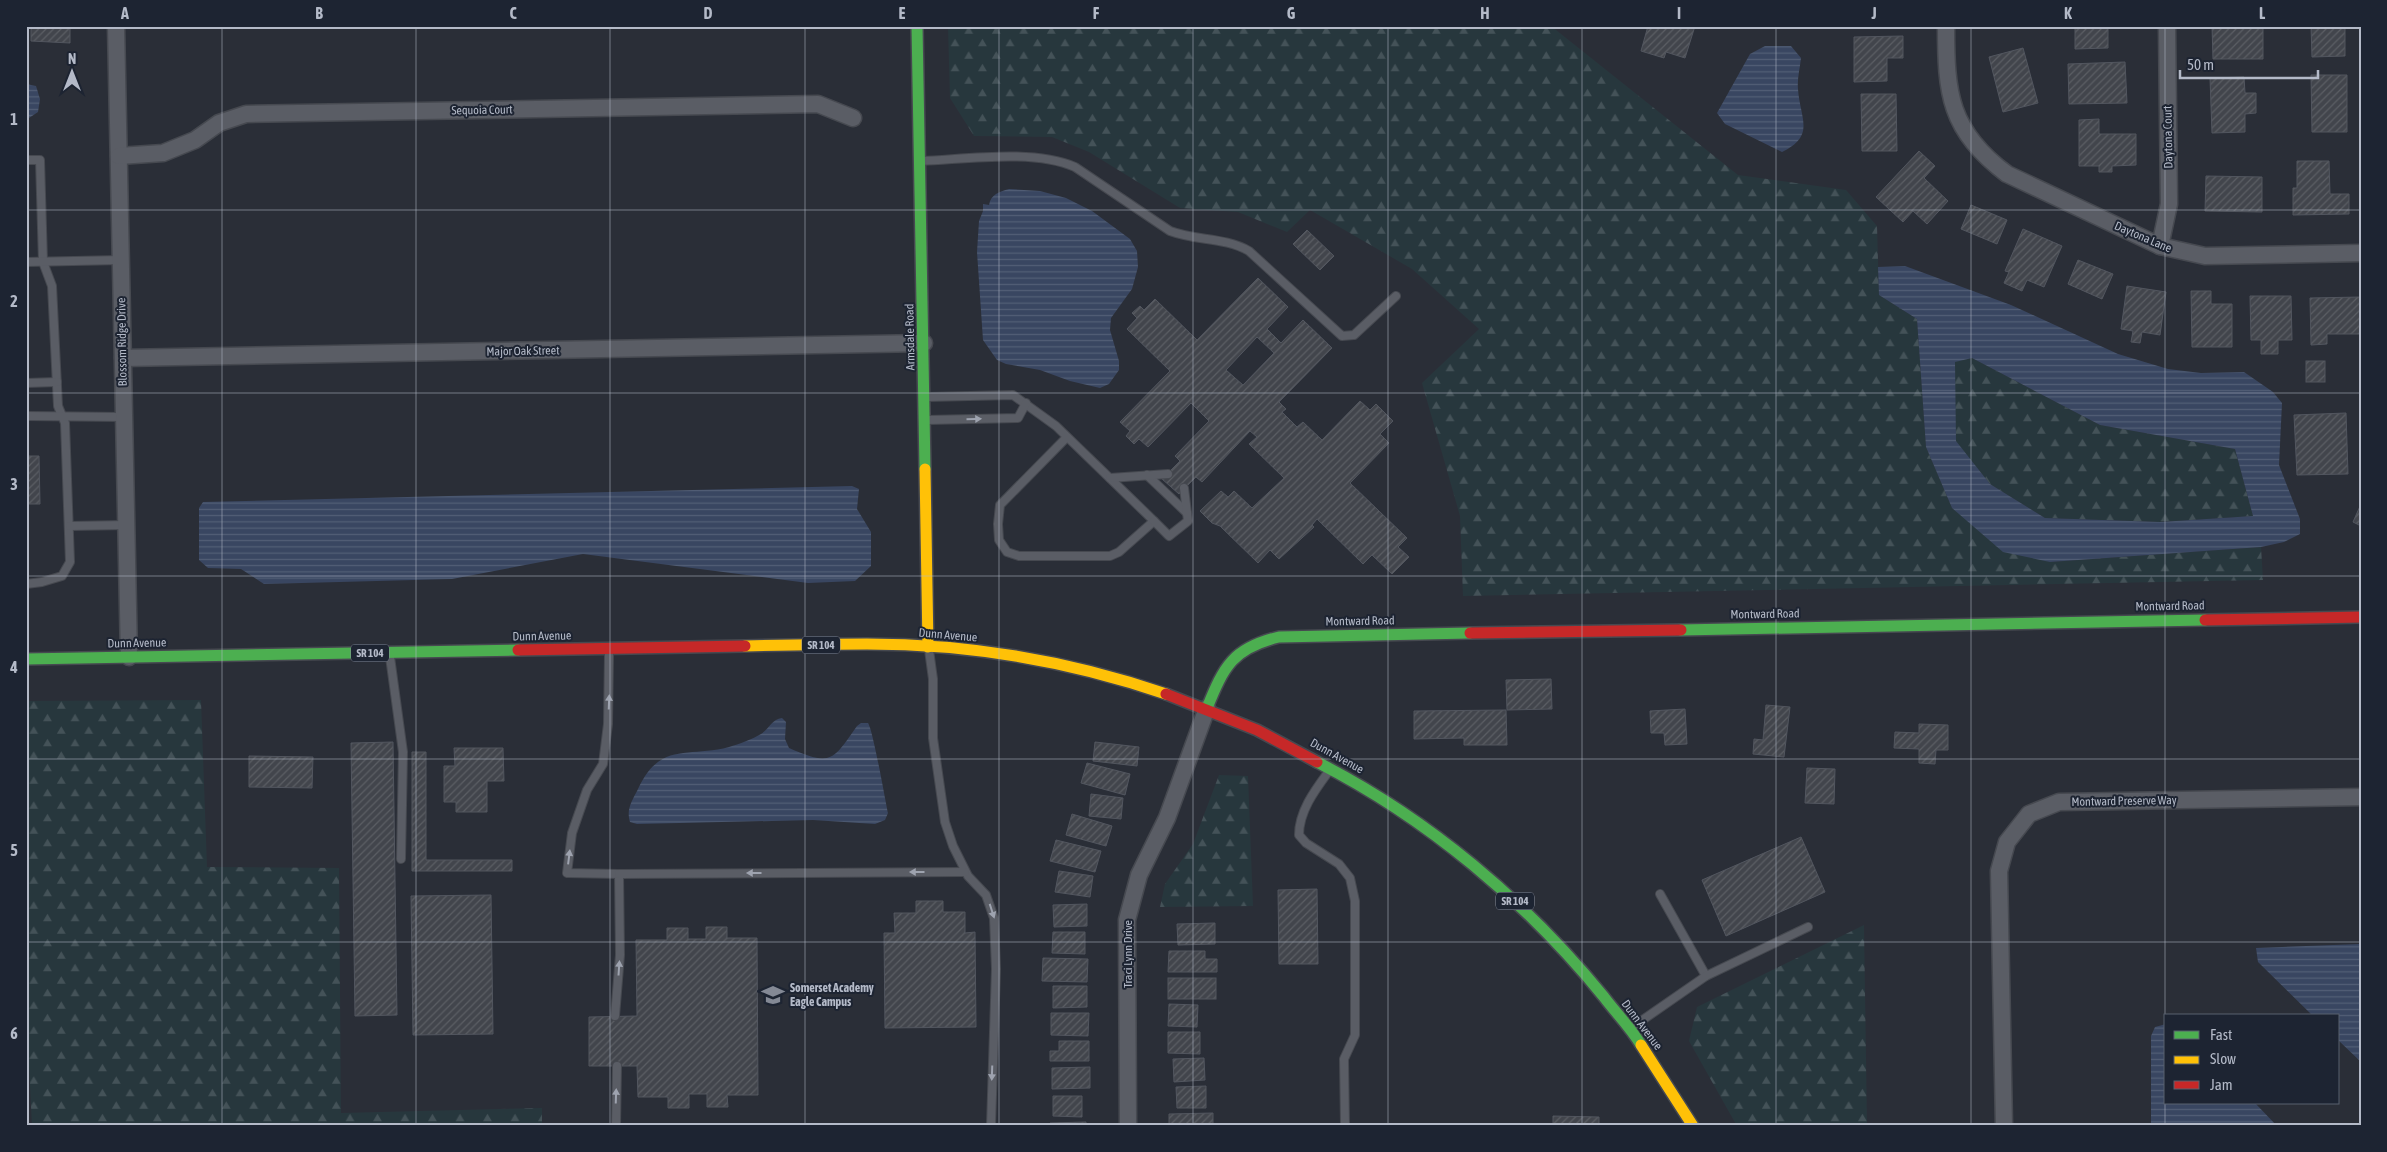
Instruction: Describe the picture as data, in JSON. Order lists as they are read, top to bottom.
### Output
{
  "streets": {
    "main road": [
      "Armsdale Road",
      "Montward Road",
      "Dunn Avenue",
      "SR 104"
    ],
    "street": [
      "Sequoia Court",
      "Daytona Court",
      "Daytona Lane",
      "Blossom Ridge Drive",
      "Major Oak Street",
      "Montward Preserve Way",
      "Traci Lynn Drive"
    ]
  },
  "crossings": [
    ["Sequoia Court", "Blossom Ridge Drive"],
    ["Daytona Court", "Daytona Lane"],
    ["Armsdale Road", "Major Oak Street"],
    ["Armsdale Road", "Dunn Avenue"],
    ["Blossom Ridge Drive", "Major Oak Street"],
    ["Blossom Ridge Drive", "Dunn Avenue"],
    ["Montward Road", "Dunn Avenue"],
    ["Montward Road", "Traci Lynn Drive"],
    ["Dunn Avenue", "Traci Lynn Drive"]
  ],
  "places": {
    "school or university": ["Somerset Academy Eagle Campus"]
  },
  "legend": ["Fast", "Slow", "Jam"],
  "scale_bar": "50 m",
  "north": "top",
  "grid": {
    "columns": [
      "A",
      "B",
      "C",
      "D",
      "E",
      "F",
      "G",
      "H",
      "I",
      "J",
      "K",
      "L"
    ],
    "rows": [
      "1",
      "2",
      "3",
      "4",
      "5",
      "6"
    ]
  }
}
